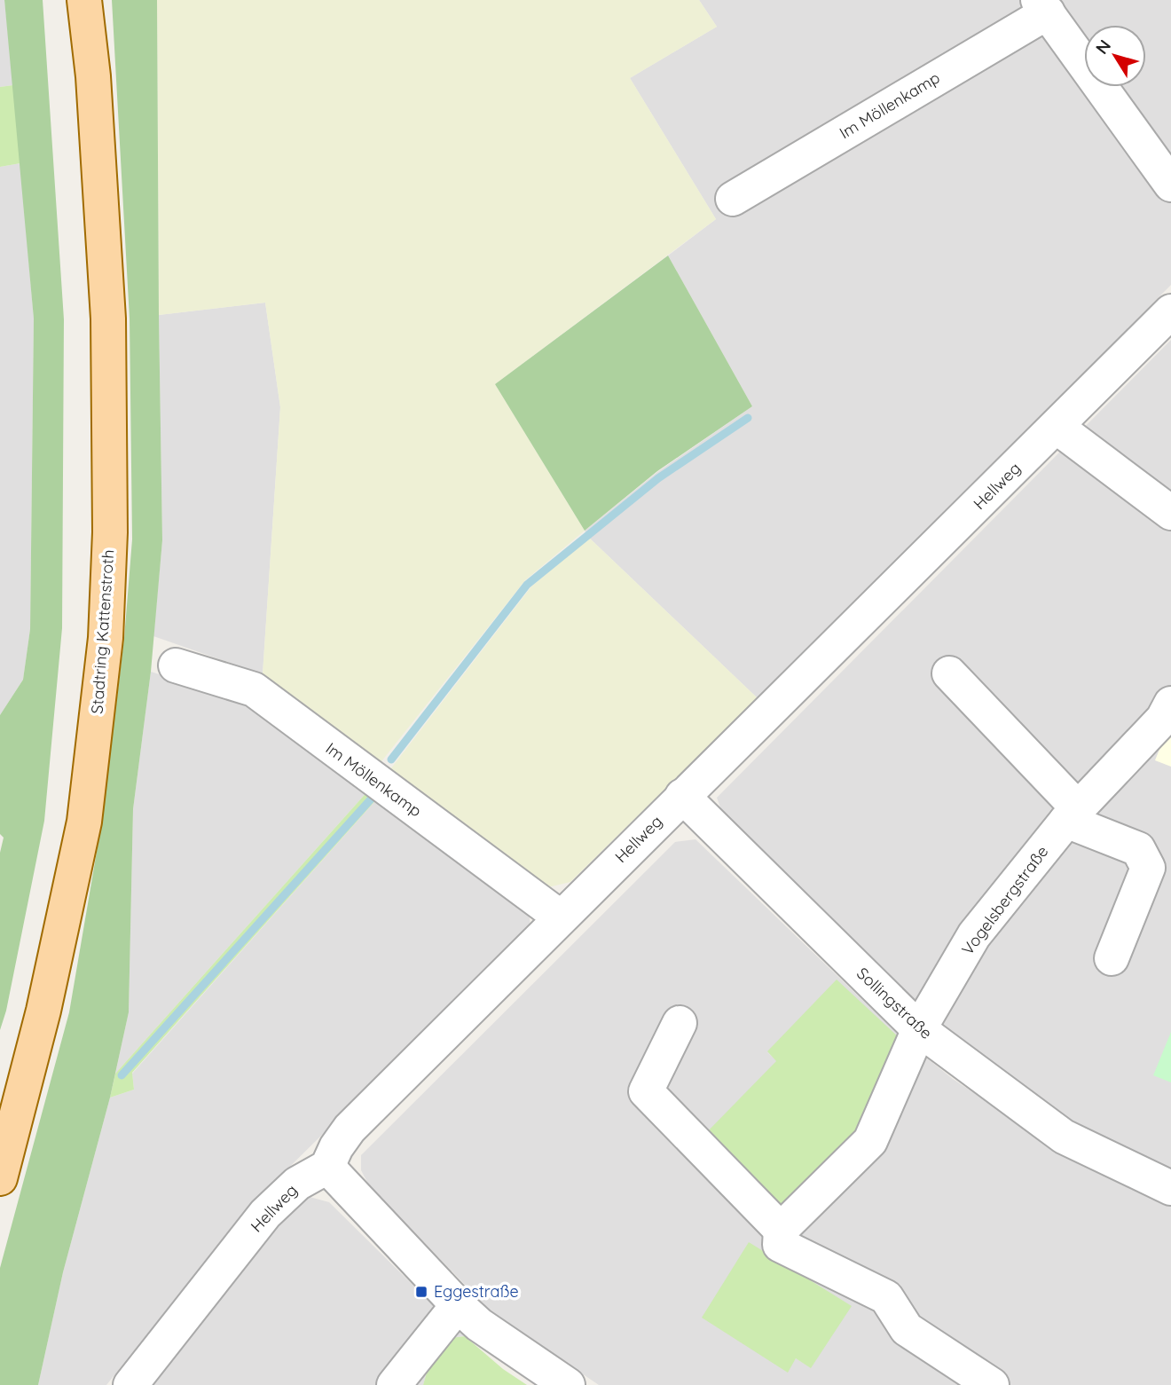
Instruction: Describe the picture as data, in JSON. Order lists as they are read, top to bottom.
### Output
{
  "streets": {
    "main road": ["Stadtring Kattenstroth"],
    "street": [
      "Im Möllenkamp",
      "Hellweg",
      "Vogelsbergstraße",
      "Sollingstraße"
    ]
  },
  "crossings": [
    ["Im Möllenkamp", "Hellweg"],
    ["Hellweg", "Sollingstraße"],
    ["Vogelsbergstraße", "Sollingstraße"]
  ],
  "places": {
    "transit": ["Eggestraße"]
  },
  "north": "top left"
}
